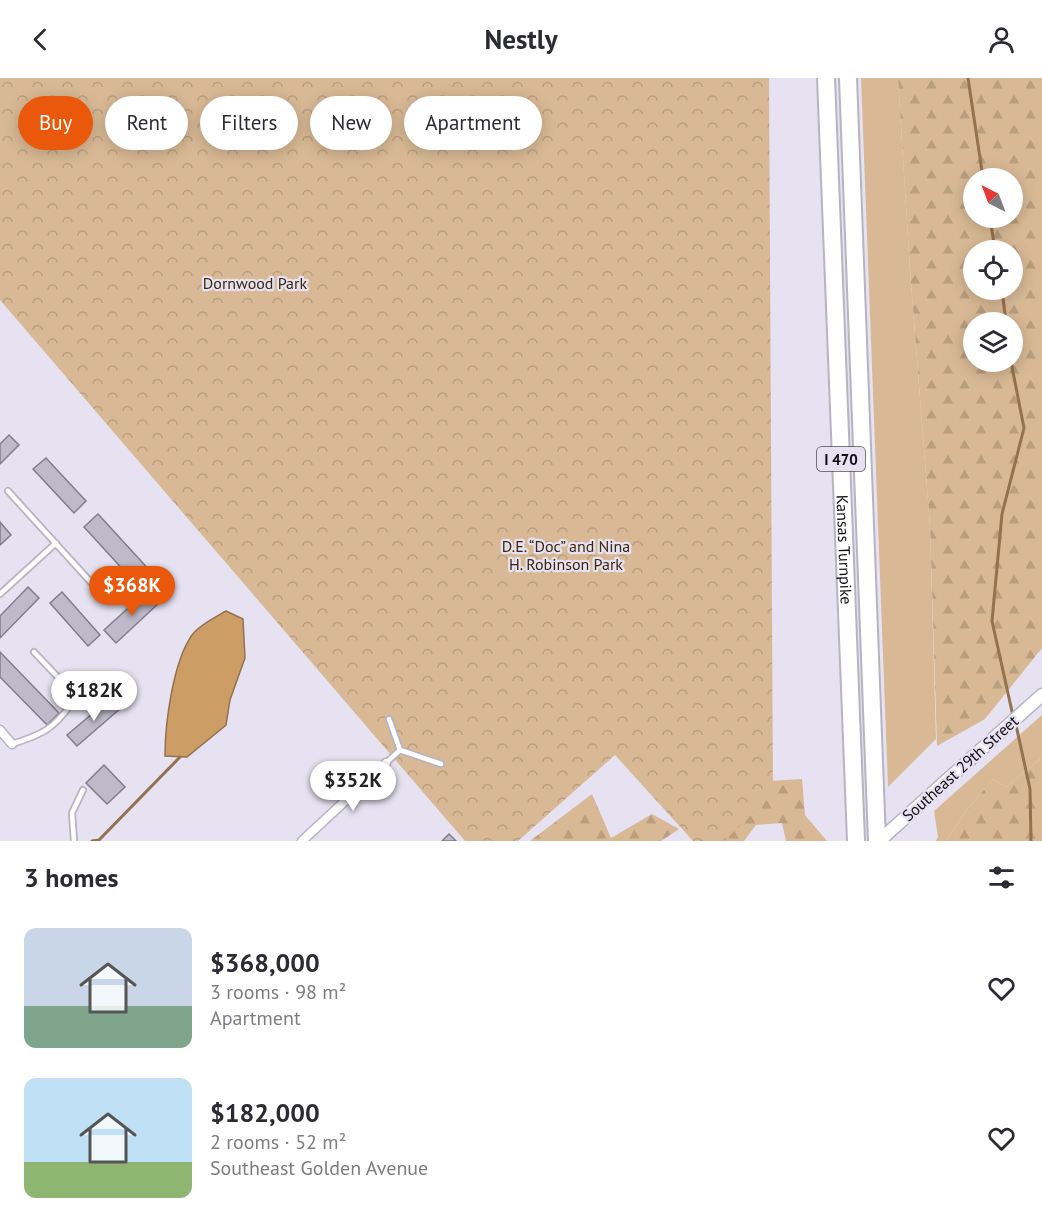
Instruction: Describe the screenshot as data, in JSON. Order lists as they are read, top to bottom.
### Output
{
  "streets": {
    "highway": ["I 470", "Kansas Turnpike"],
    "main road": ["Southeast 29th Street"]
  },
  "crossings": [
    ["Kansas Turnpike", "Southeast 29th Street"]
  ],
  "parks": ["Dornwood Park", "D.E. “Doc” and Nina H. Robinson Park"],
  "north": "top left",
  "page": {
    "header": "Nestly",
    "chip": [
      "Buy",
      "Rent",
      "Filters",
      "New",
      "Apartment"
    ],
    "price": ["$368K", "$182K", "$352K"],
    "heading": "3 homes",
    "list": [
      {
        "name": "$368,000",
        "note": "3 rooms · 98 m² · Apartment"
      },
      {
        "name": "$182,000",
        "note": "2 rooms · 52 m² · Southeast Golden Avenue"
      }
    ]
  }
}
